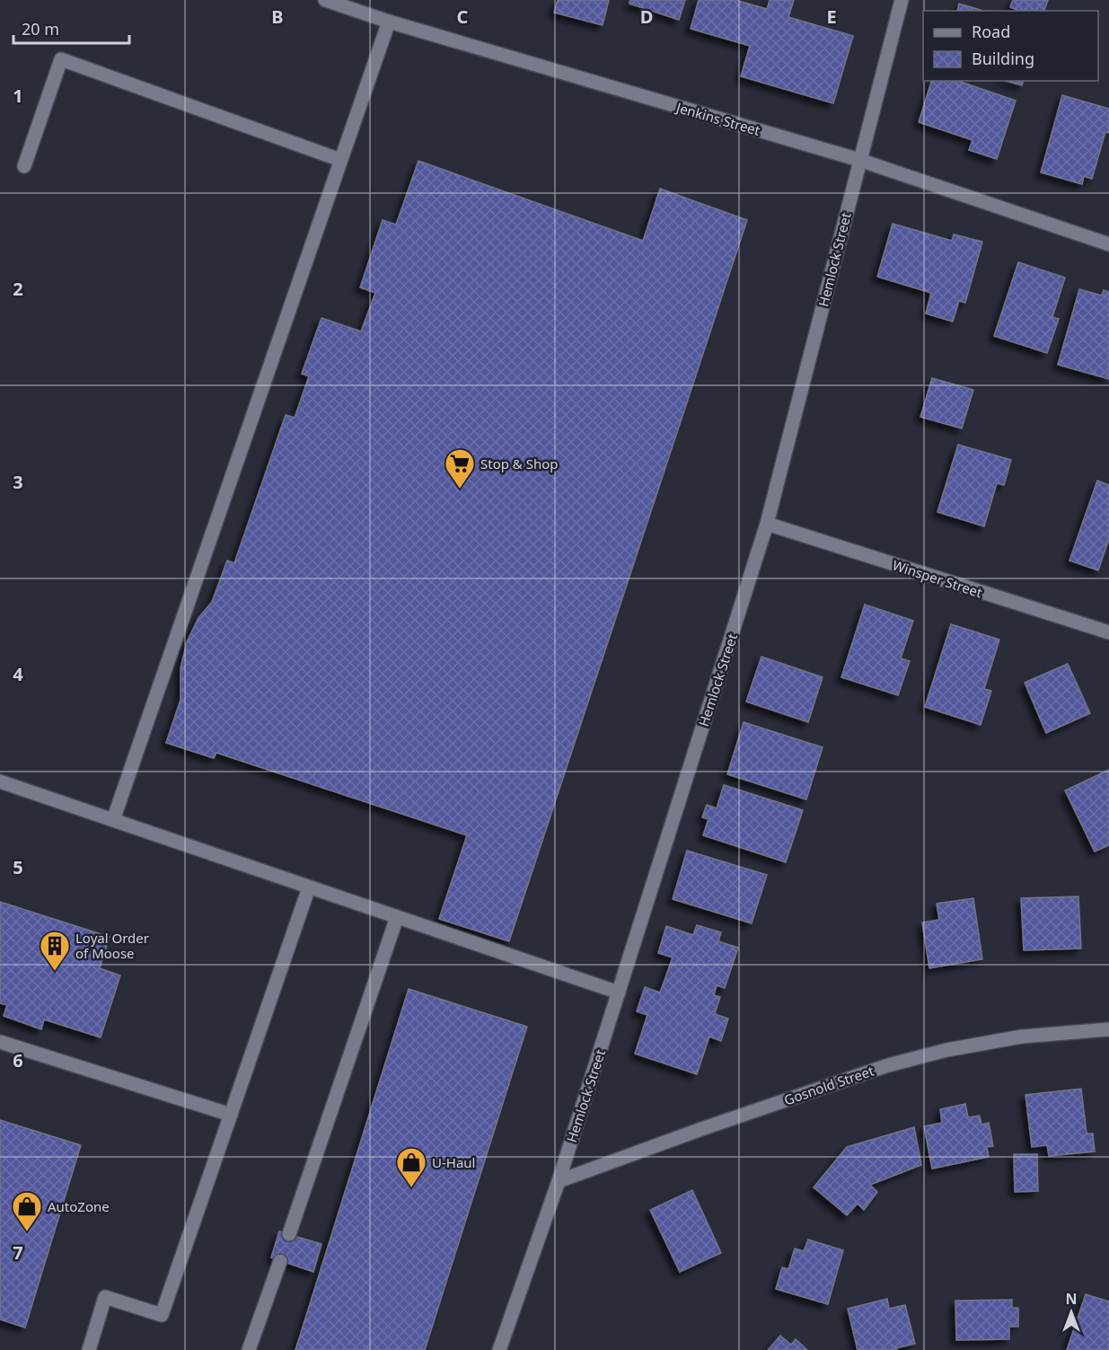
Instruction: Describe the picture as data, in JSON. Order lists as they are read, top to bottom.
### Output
{
  "streets": {
    "street": [
      "Jenkins Street",
      "Hemlock Street",
      "Winsper Street",
      "Gosnold Street"
    ]
  },
  "crossings": [
    ["Jenkins Street", "Hemlock Street"],
    ["Hemlock Street", "Winsper Street"],
    ["Hemlock Street", "Gosnold Street"]
  ],
  "places": {
    "supermarket": ["Stop & Shop"],
    "building": ["Loyal Order of Moose"],
    "shop": ["U-Haul", "AutoZone"]
  },
  "legend": ["Road", "Building"],
  "scale_bar": "20 m",
  "north": "top",
  "grid": {
    "columns": [
      "B",
      "C",
      "D",
      "E"
    ],
    "rows": [
      "1",
      "2",
      "3",
      "4",
      "5",
      "6",
      "7"
    ]
  }
}
